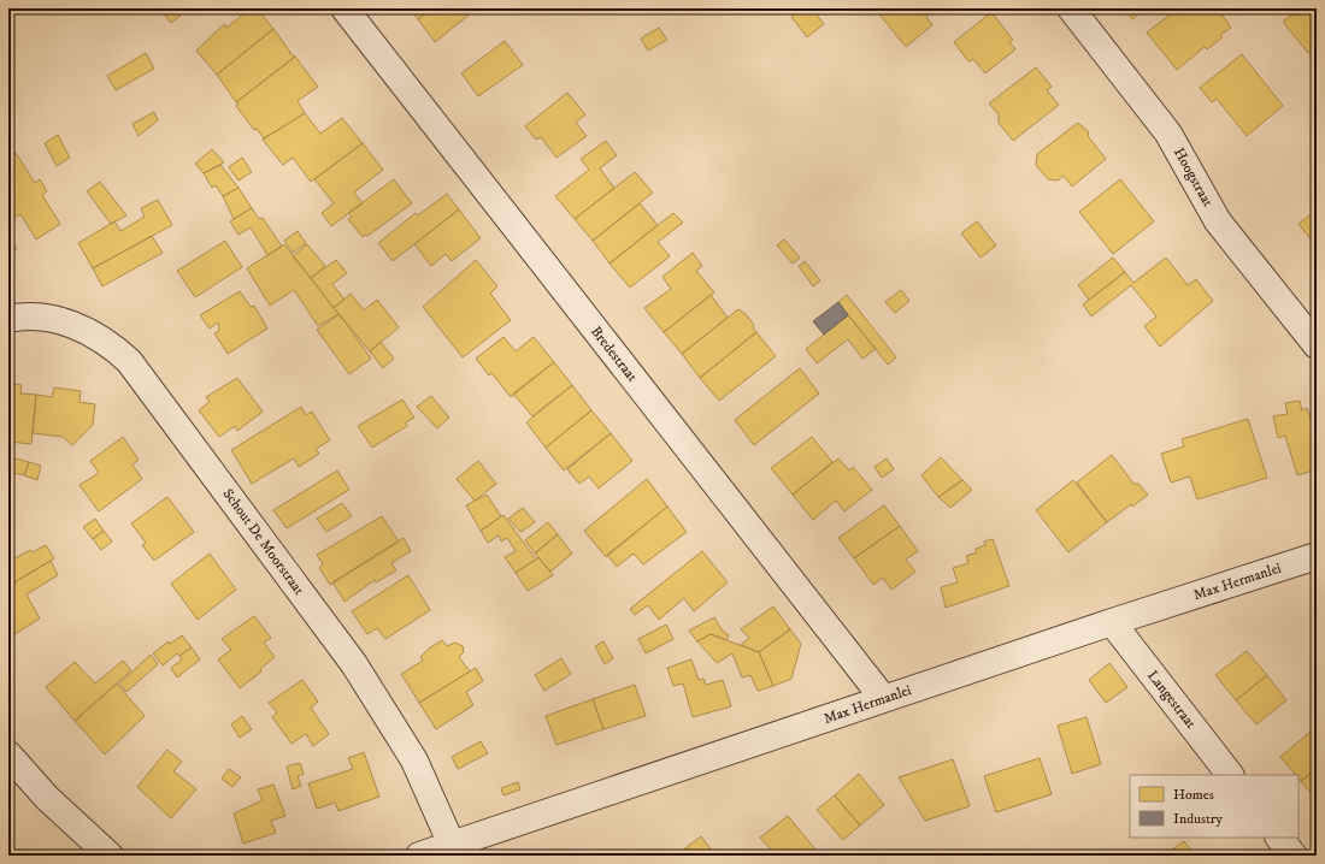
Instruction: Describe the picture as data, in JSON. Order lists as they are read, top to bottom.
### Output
{
  "streets": {
    "street": [
      "Hoogstraat",
      "Bredestraat",
      "Schout De Moorstraat",
      "Max Hermanlei",
      "Langestraat"
    ]
  },
  "crossings": [
    ["Bredestraat", "Max Hermanlei"],
    ["Schout De Moorstraat", "Max Hermanlei"],
    ["Max Hermanlei", "Langestraat"]
  ],
  "legend": ["Homes", "Industry"]
}
